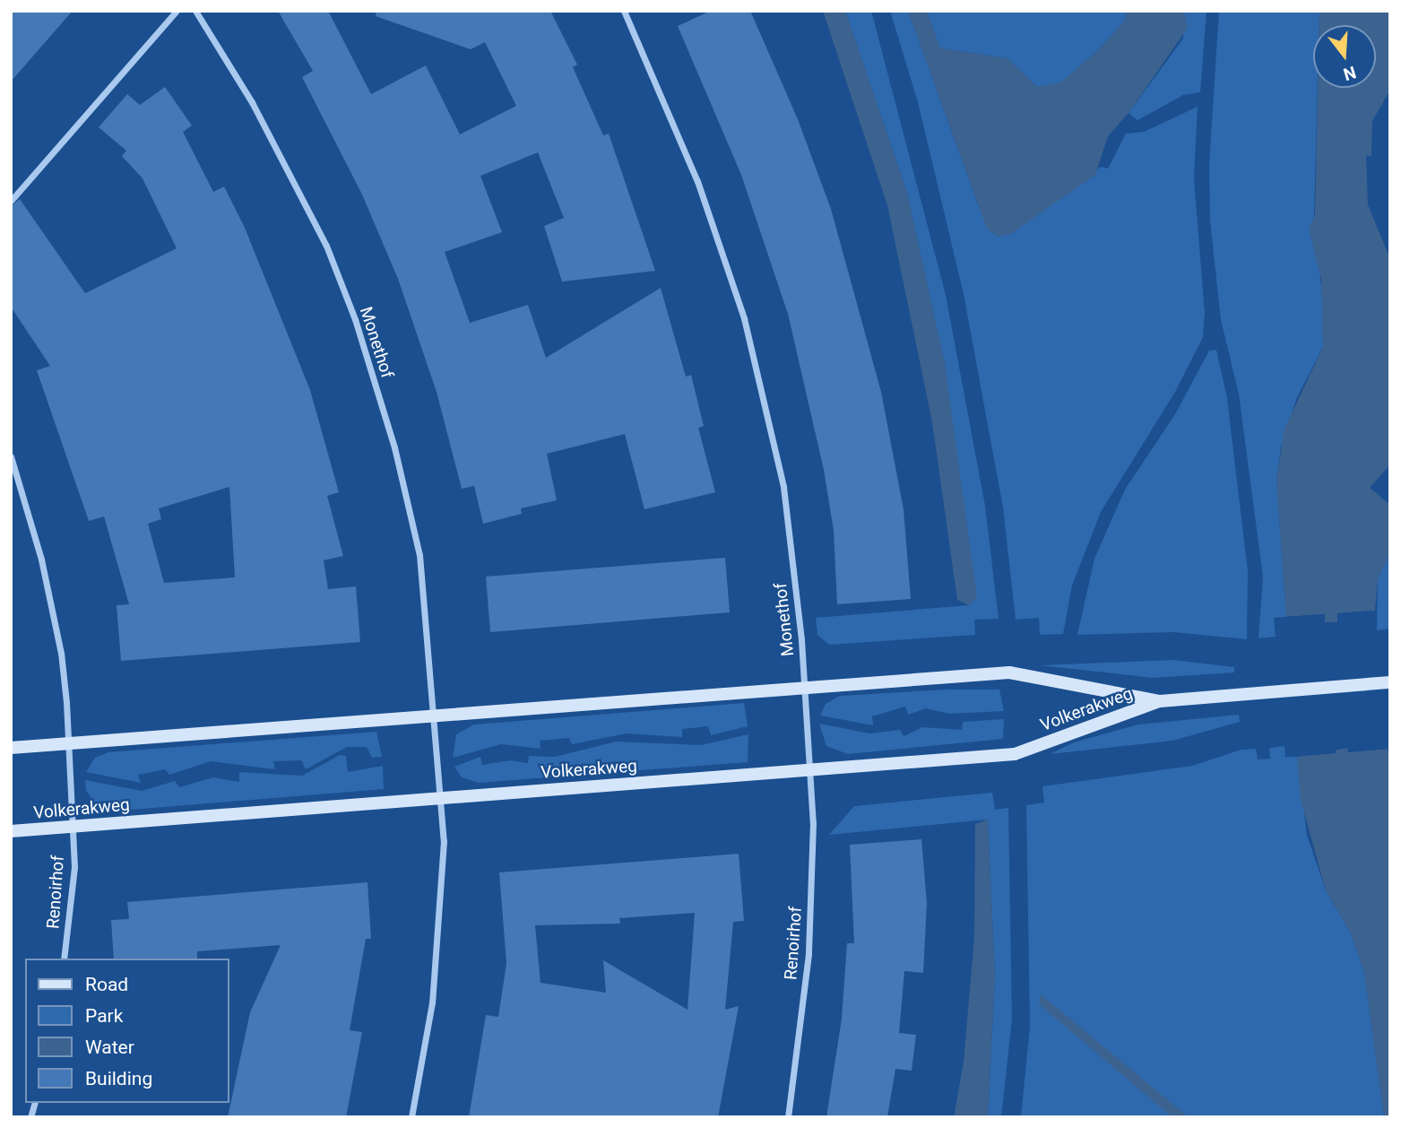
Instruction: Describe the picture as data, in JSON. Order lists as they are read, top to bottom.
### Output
{
  "streets": {
    "street": ["Monethof", "Volkerakweg", "Renoirhof"]
  },
  "crossings": [
    ["Monethof", "Volkerakweg"],
    ["Monethof", "Renoirhof"],
    ["Volkerakweg", "Renoirhof"]
  ],
  "legend": [
    "Road",
    "Park",
    "Water",
    "Building"
  ],
  "north": "bottom"
}
